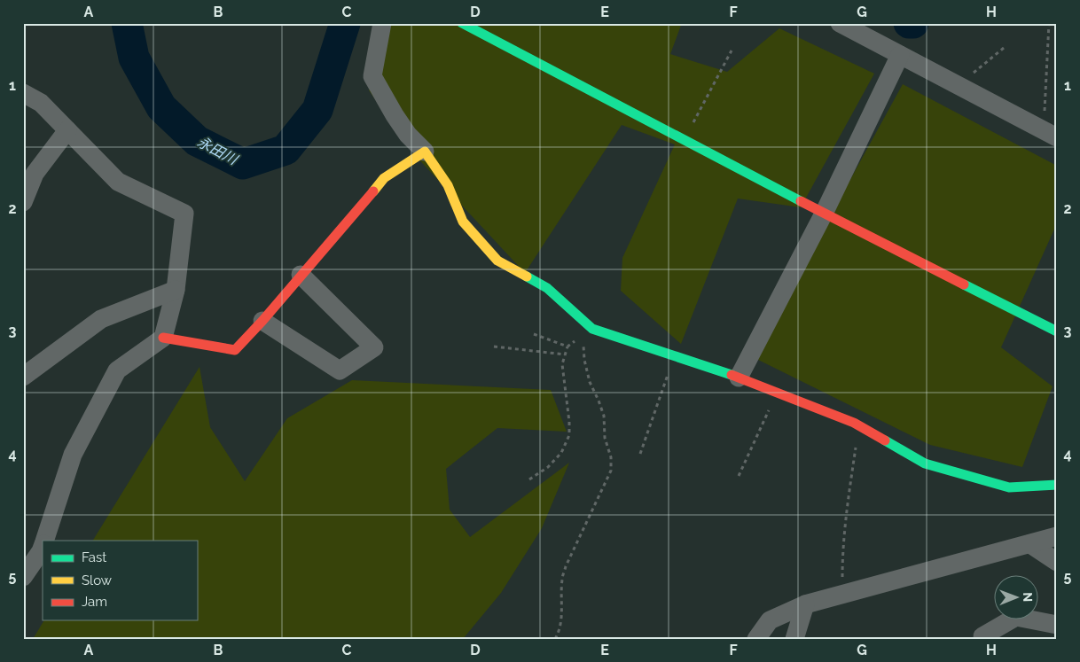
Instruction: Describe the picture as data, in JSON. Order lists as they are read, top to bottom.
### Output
{
  "water": ["永田川"],
  "legend": ["Fast", "Slow", "Jam"],
  "north": "right",
  "grid": {
    "columns": [
      "A",
      "B",
      "C",
      "D",
      "E",
      "F",
      "G",
      "H"
    ],
    "rows": [
      "1",
      "2",
      "3",
      "4",
      "5"
    ]
  }
}
